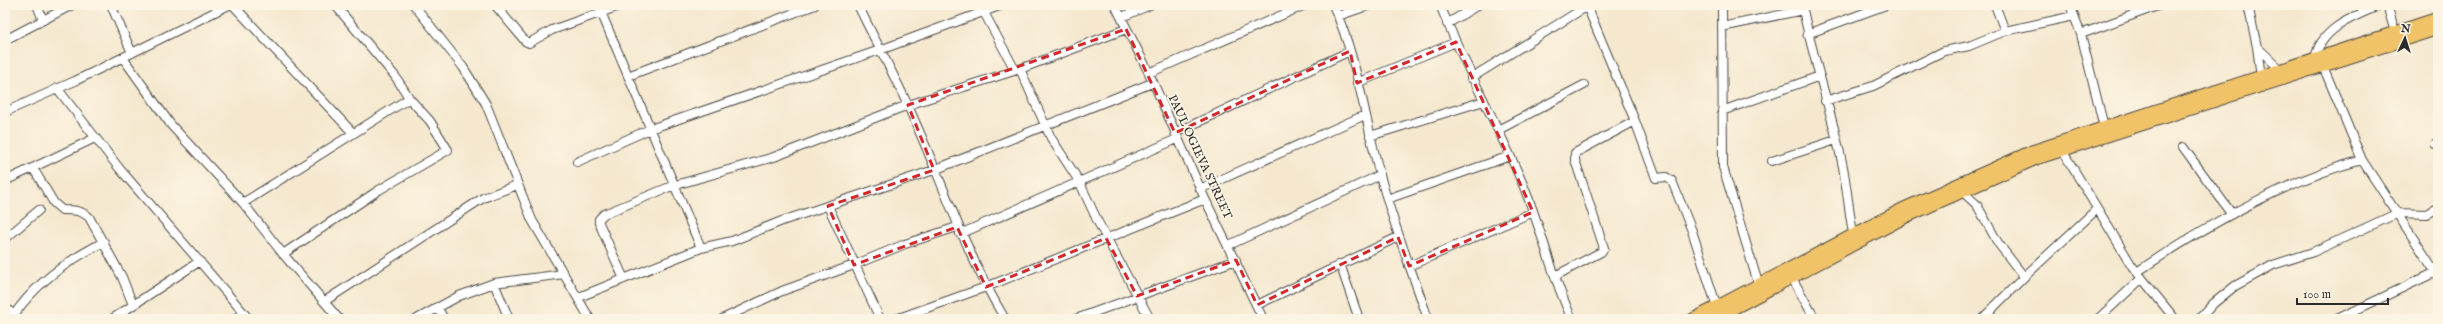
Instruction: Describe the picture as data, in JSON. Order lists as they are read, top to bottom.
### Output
{
  "streets": {
    "street": ["PAUL OGIEVA STREET"]
  },
  "scale_bar": "100 m",
  "north": "top"
}
